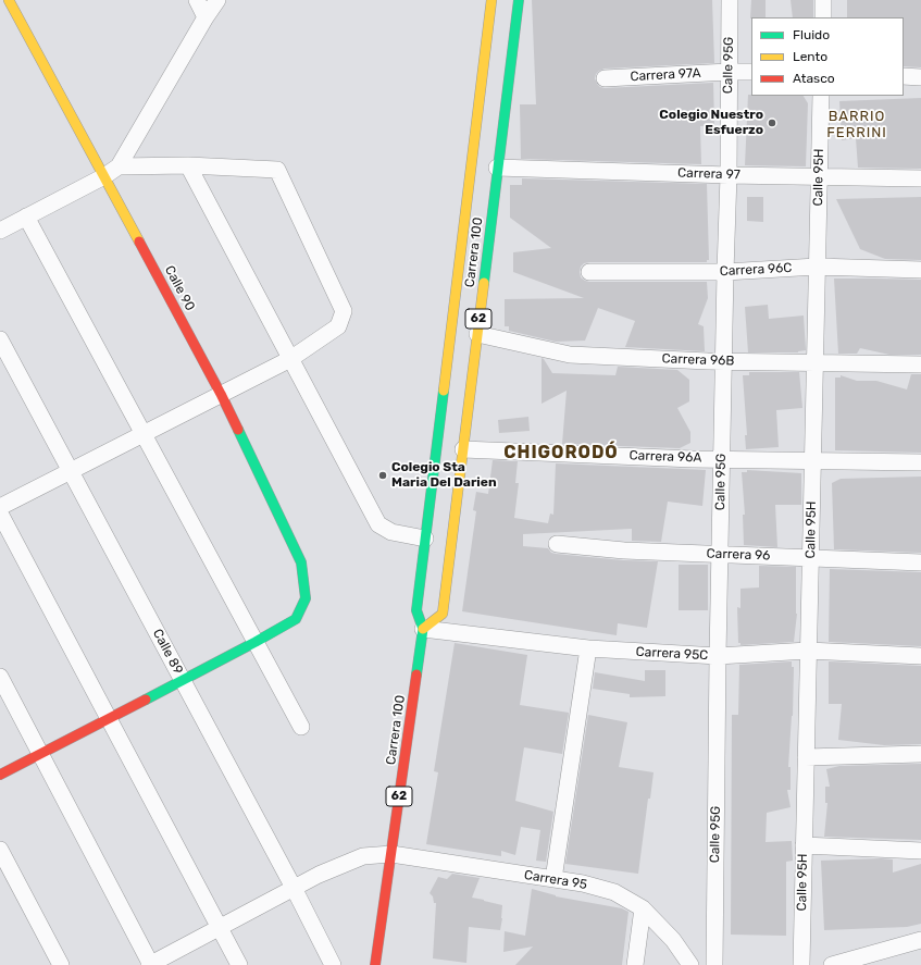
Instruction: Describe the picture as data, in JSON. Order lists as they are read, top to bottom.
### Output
{
  "streets": {
    "main road": ["Carrera 100", "Calle 90", "62"],
    "street": [
      "Calle 95G",
      "Carrera 97A",
      "Carrera 97",
      "Calle 95H",
      "Carrera 96C",
      "Carrera 96B",
      "Carrera 96A",
      "Carrera 96",
      "Calle 89",
      "Carrera 95C",
      "Carrera 95"
    ]
  },
  "crossings": [
    ["Calle 95G", "Carrera 97A"],
    ["Calle 95G", "Carrera 97"],
    ["Calle 95G", "Carrera 96C"],
    ["Calle 95G", "Carrera 96B"],
    ["Calle 95G", "Carrera 96A"],
    ["Calle 95G", "Carrera 96"],
    ["Calle 95G", "Carrera 95C"],
    ["Carrera 97", "Calle 95H"],
    ["Carrera 97", "Carrera 100"],
    ["Calle 95H", "Carrera 96C"],
    ["Calle 95H", "Carrera 96B"],
    ["Calle 95H", "Carrera 96A"],
    ["Calle 95H", "Carrera 96"],
    ["Calle 95H", "Carrera 95C"],
    ["Carrera 100", "Carrera 96B"],
    ["Carrera 100", "Carrera 96A"],
    ["Carrera 100", "Carrera 95C"],
    ["Carrera 100", "Carrera 95"],
    ["Calle 89", "Carrera 95"]
  ],
  "districts": ["BARRIO FERRINI", "CHIGORODÓ"],
  "places": ["Colegio Nuestro Esfuerzo", "Colegio Sta Maria Del Darien"],
  "legend": ["Fluido", "Lento", "Atasco"]
}
